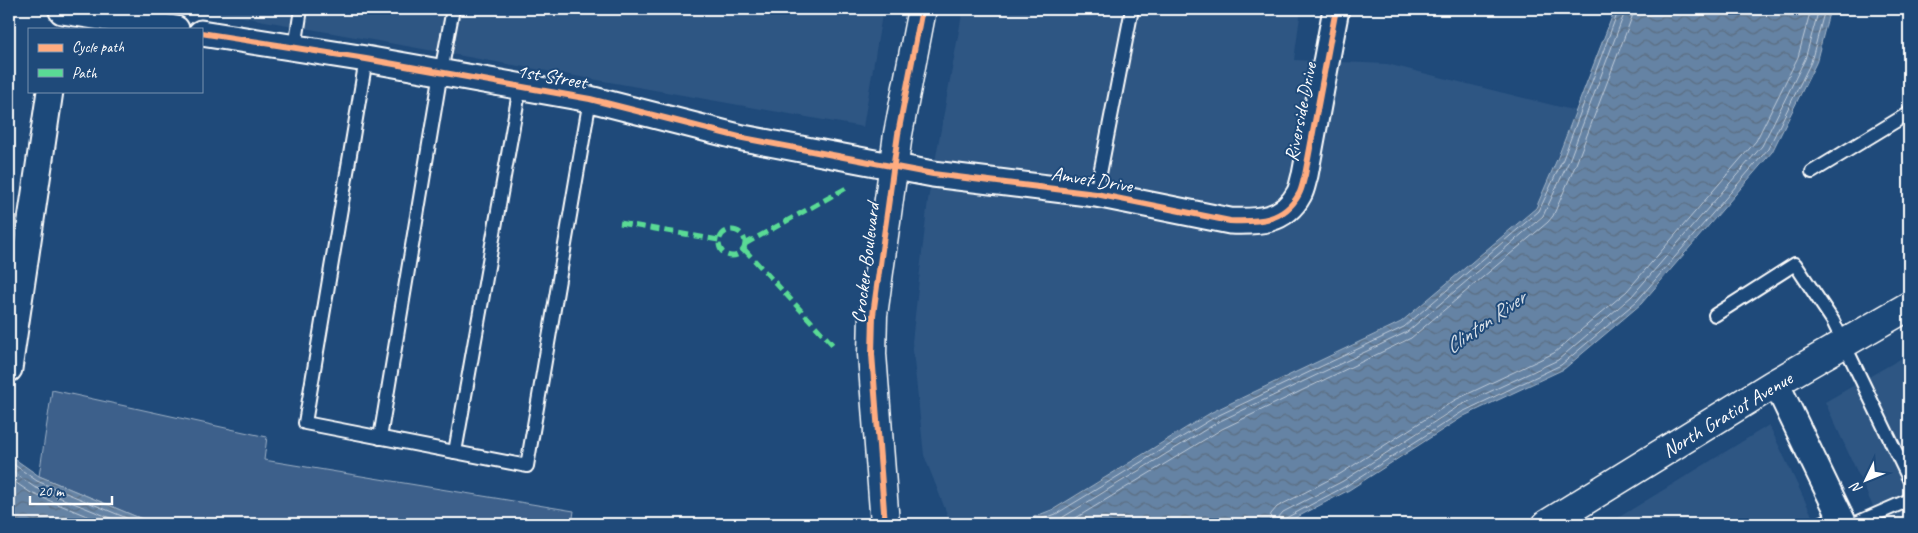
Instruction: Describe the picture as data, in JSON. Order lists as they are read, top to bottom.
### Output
{
  "streets": {
    "street": [
      "1st Street",
      "Riverside Drive",
      "Amvet Drive",
      "Crocker Boulevard",
      "North Gratiot Avenue"
    ]
  },
  "crossings": [
    ["1st Street", "Amvet Drive"],
    ["1st Street", "Crocker Boulevard"],
    ["Riverside Drive", "Amvet Drive"],
    ["Amvet Drive", "Crocker Boulevard"]
  ],
  "water": ["Clinton River"],
  "legend": ["Cycle path", "Path"],
  "scale_bar": "20 m",
  "north": "bottom left"
}
